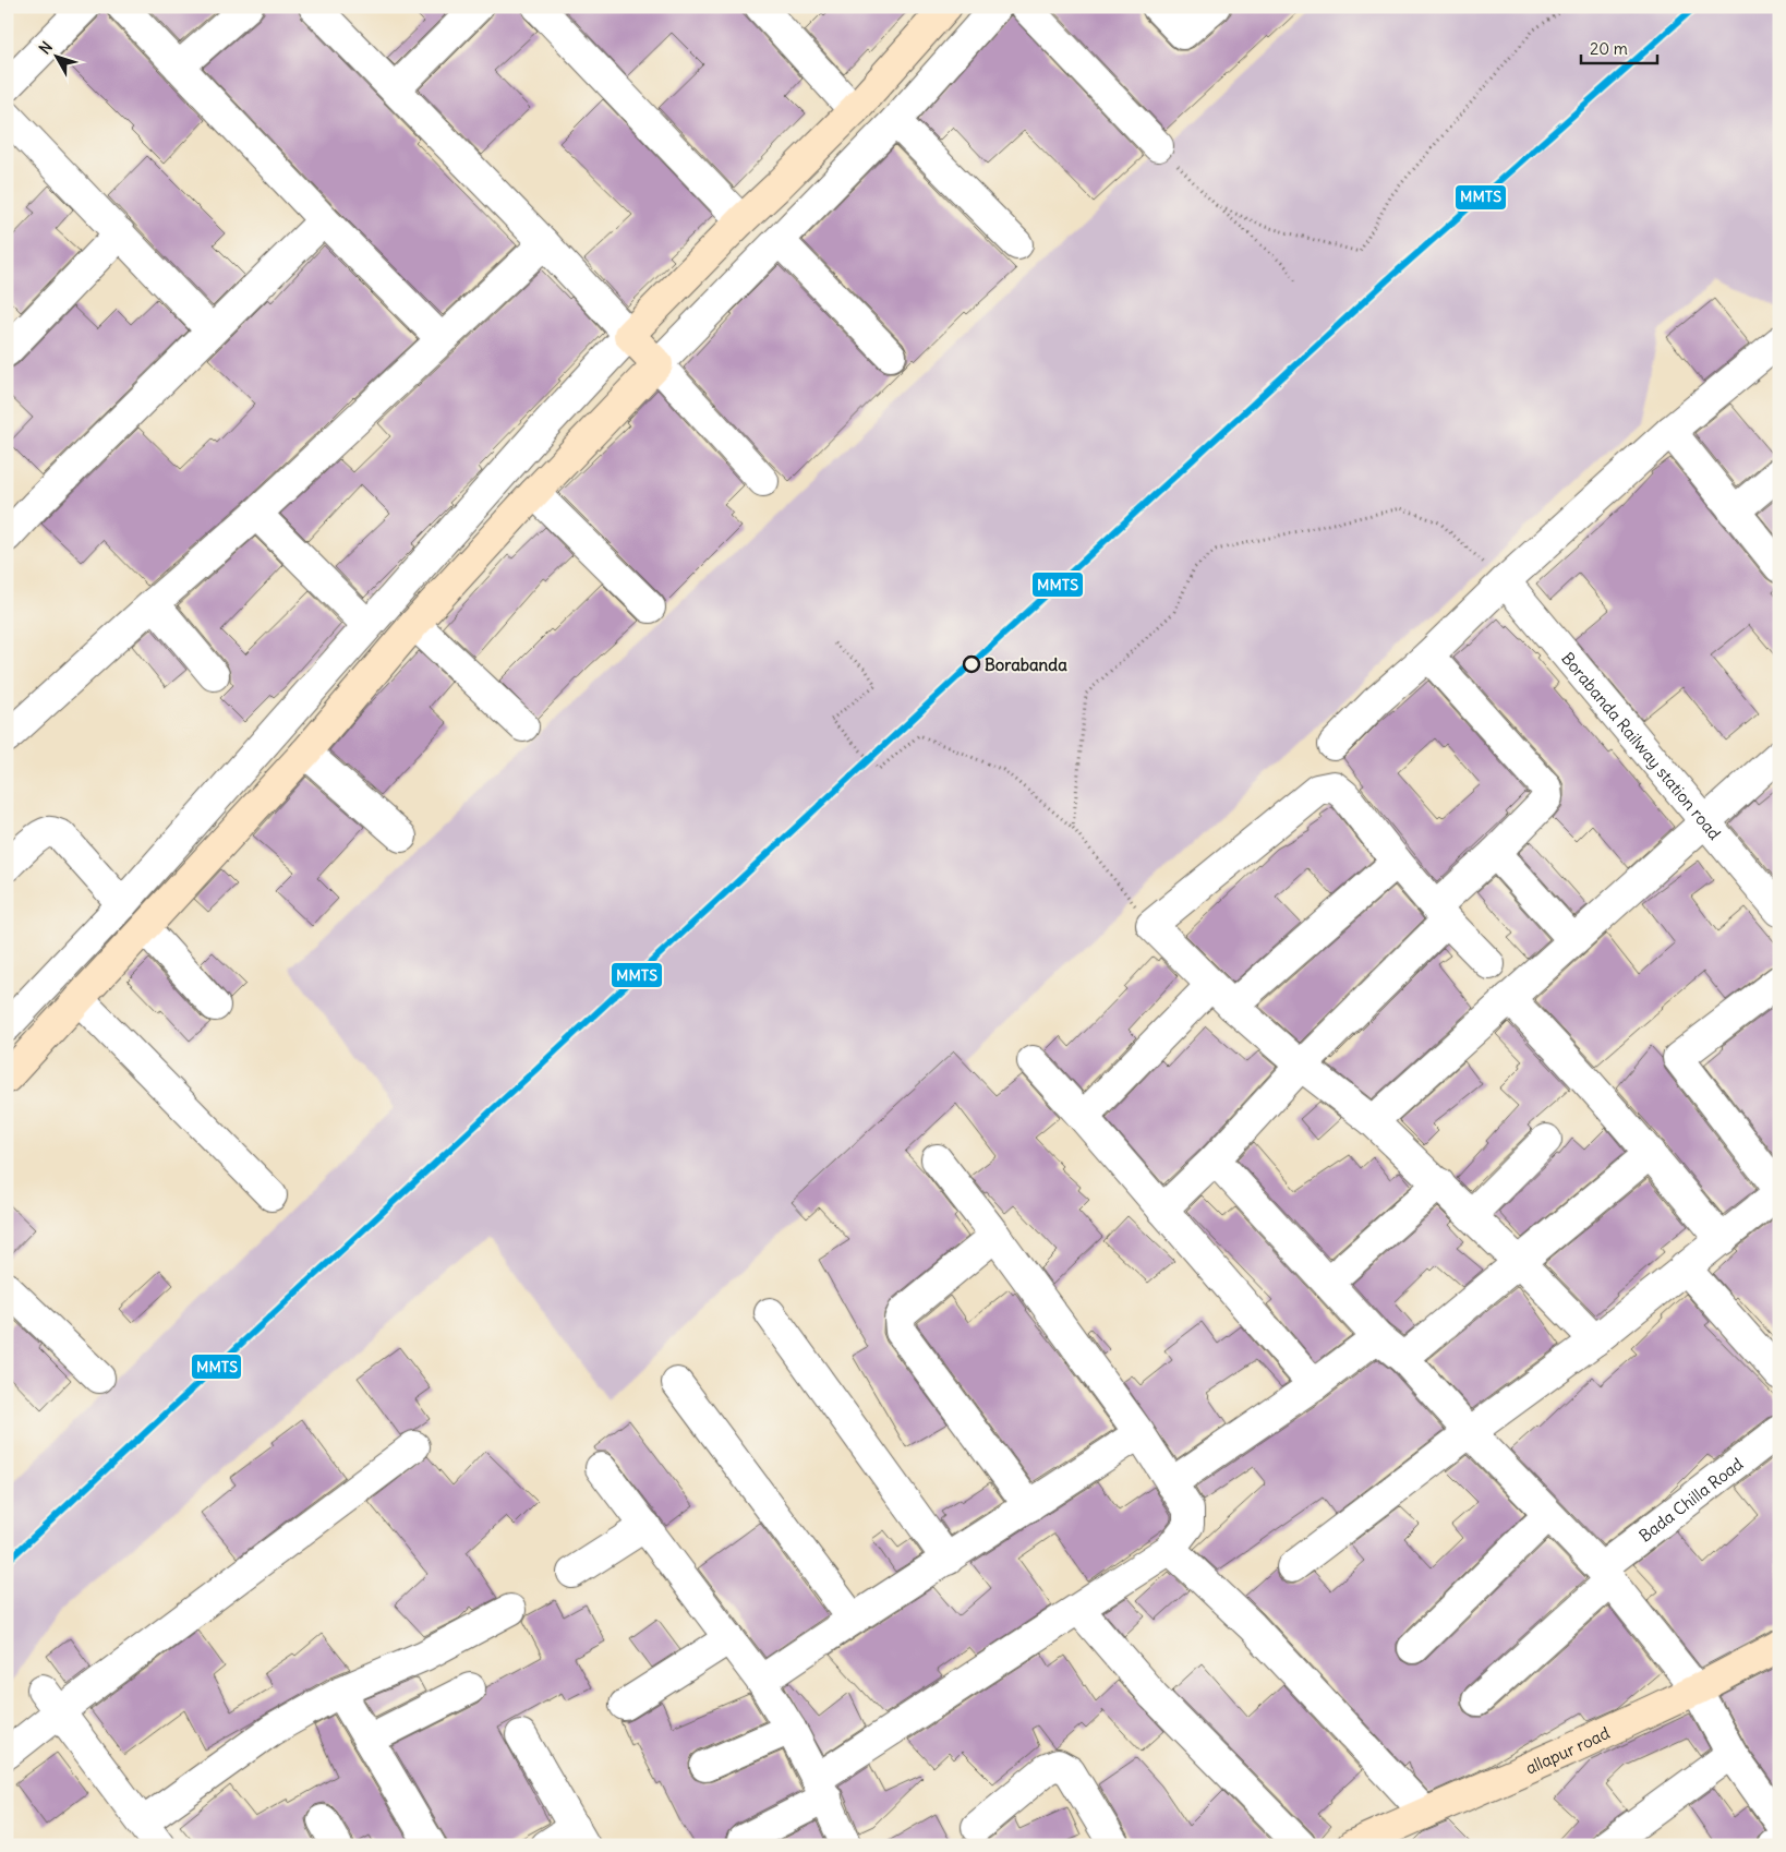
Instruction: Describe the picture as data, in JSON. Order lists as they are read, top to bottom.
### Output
{
  "streets": {
    "street": ["Borabanda Railway station road", "Bada Chilla Road", "allapur road"]
  },
  "places": ["Borabanda"],
  "lines": ["transit line MMTS"],
  "scale_bar": "20 m",
  "north": "top left"
}
